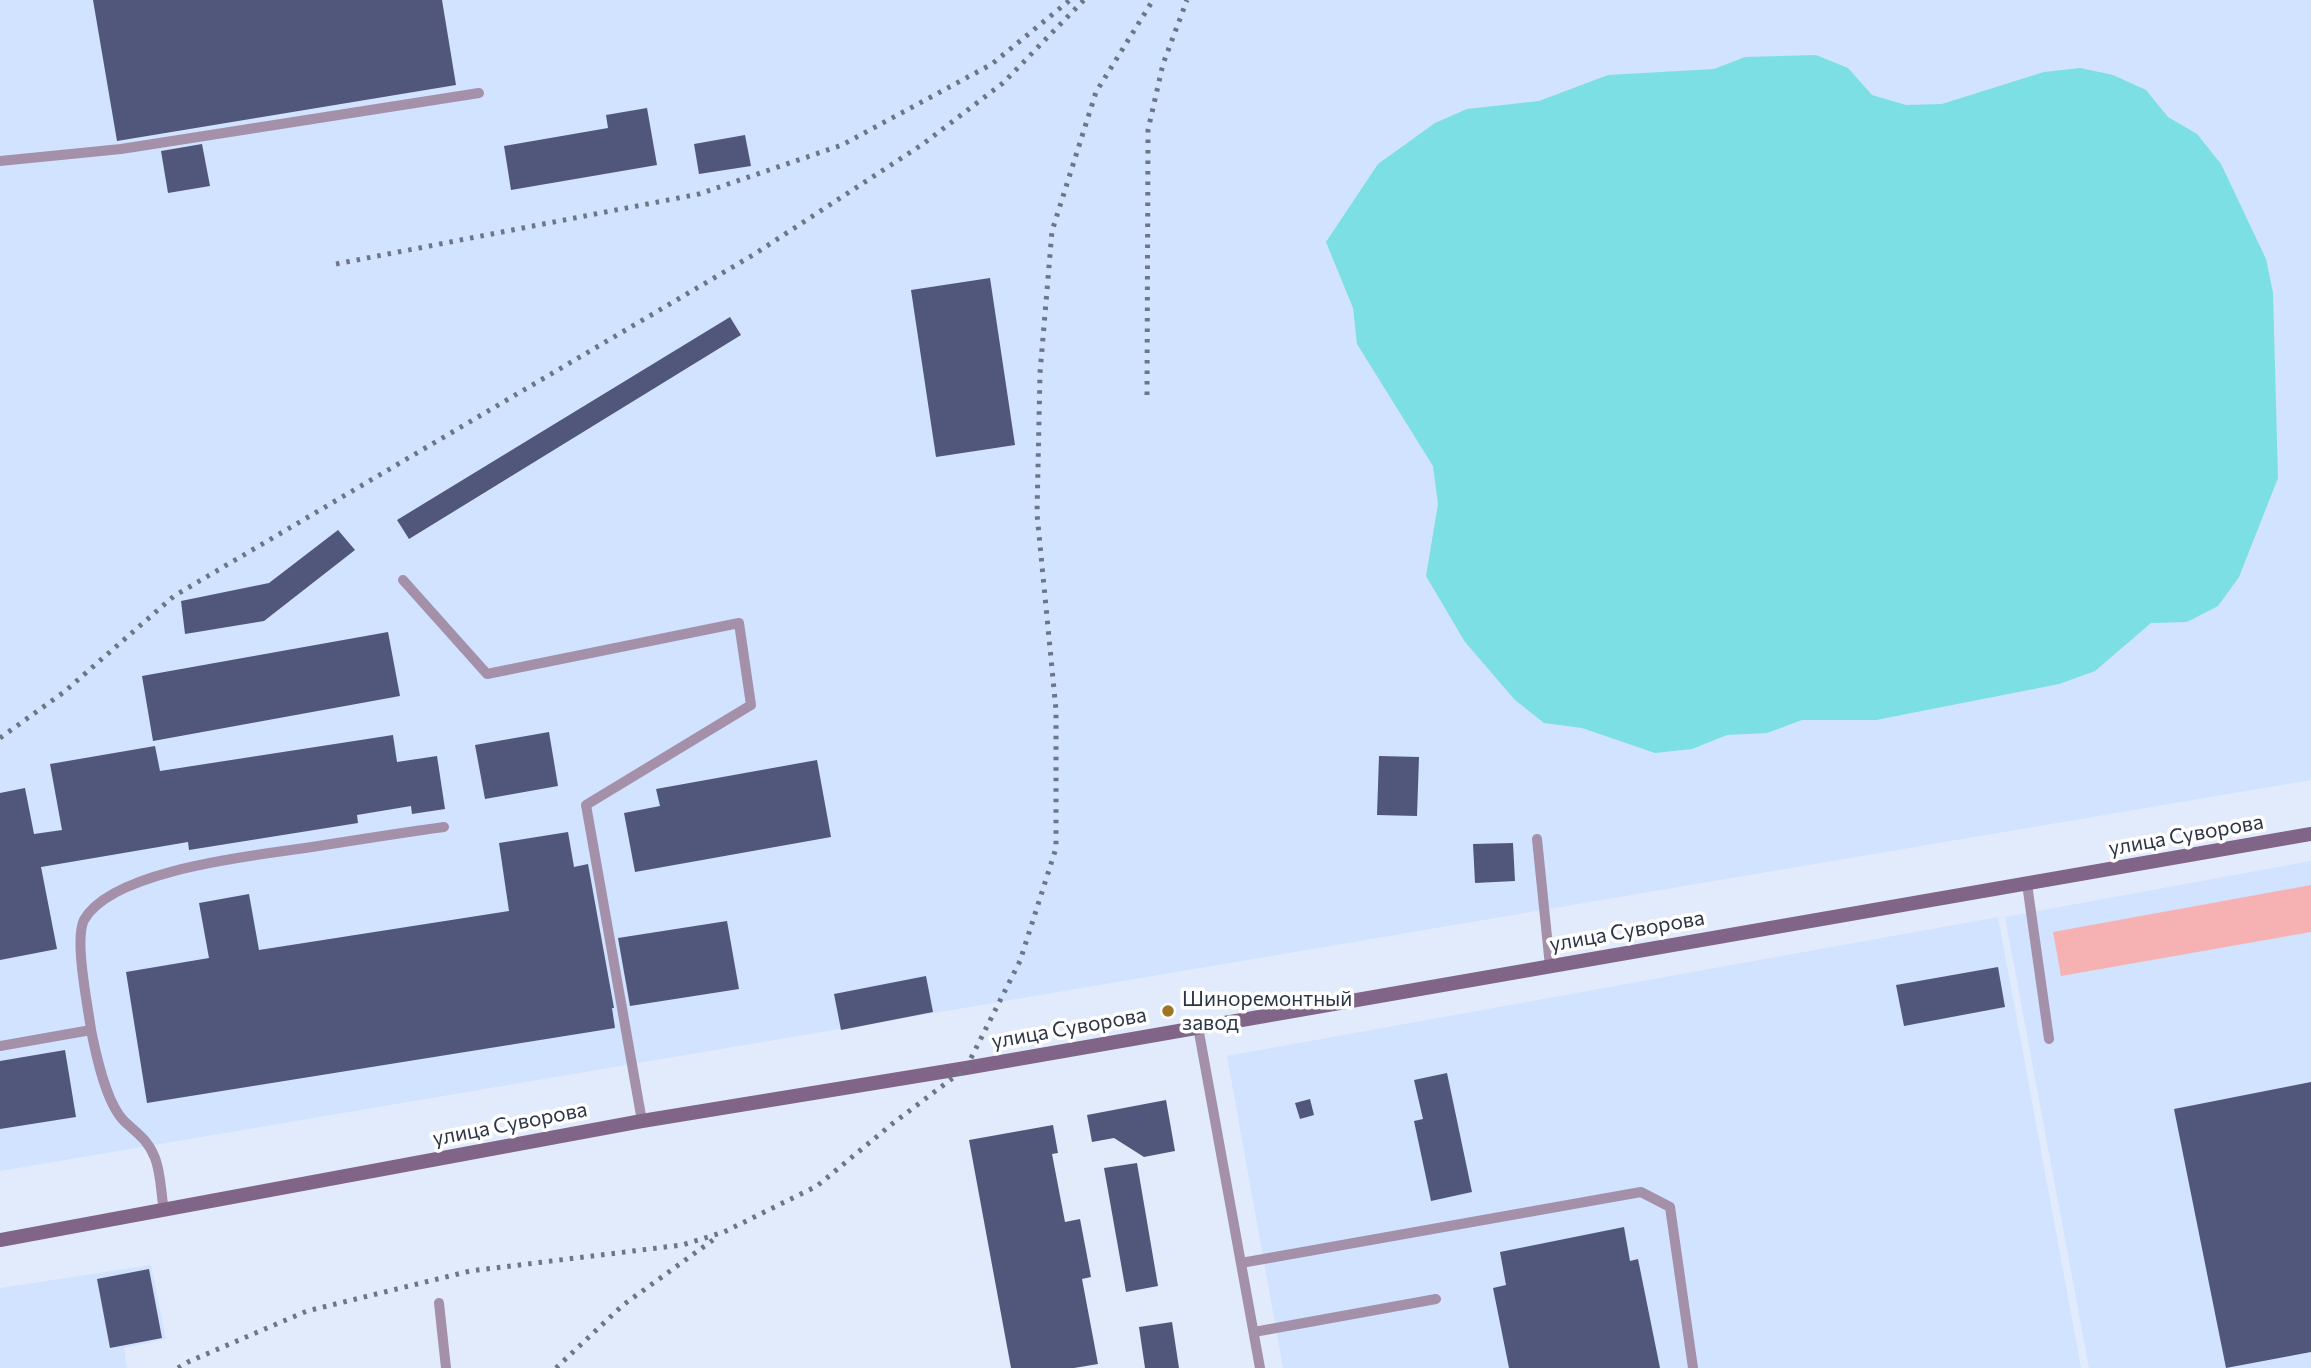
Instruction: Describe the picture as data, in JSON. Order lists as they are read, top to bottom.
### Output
{
  "streets": {
    "main road": ["улица Суворова"]
  },
  "places": ["Шиноремонтный завод"]
}
